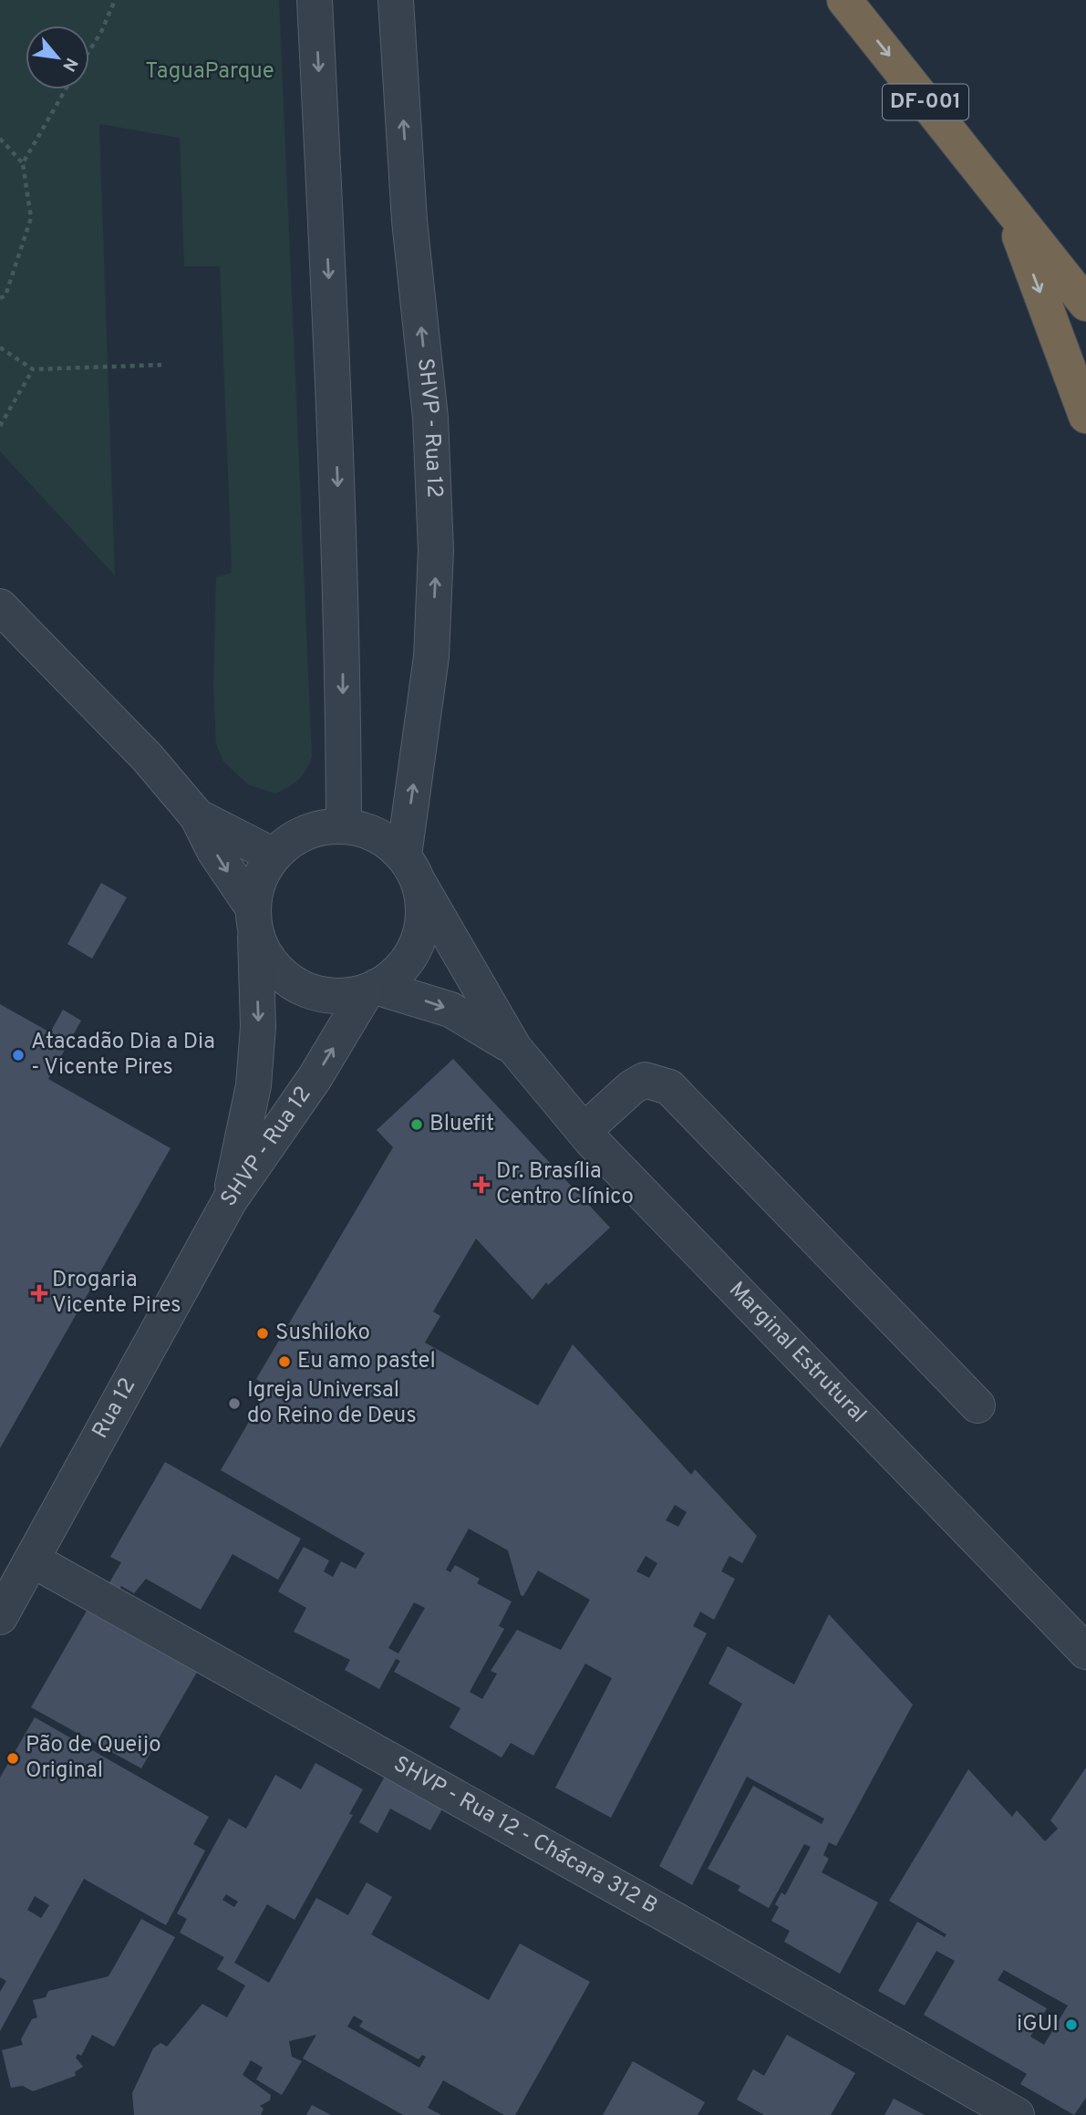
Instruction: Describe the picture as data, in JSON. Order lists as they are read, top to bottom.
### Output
{
  "streets": {
    "highway": ["DF-001"],
    "street": [
      "SHVP - Rua 12",
      "Marginal Estrutural",
      "Rua 12",
      "SHVP - Rua 12 - Chácara 312 B"
    ]
  },
  "crossings": [
    ["SHVP - Rua 12", "Marginal Estrutural"],
    ["SHVP - Rua 12", "Rua 12"],
    ["Rua 12", "SHVP - Rua 12 - Chácara 312 B"]
  ],
  "parks": ["TaguaParque"],
  "places": {
    "other": [
      "Atacadão Dia a Dia - Vicente Pires",
      "Bluefit",
      "Sushiloko",
      "Eu amo pastel",
      "Igreja Universal do Reino de Deus",
      "Pão de Queijo Original",
      "iGUI"
    ],
    "health": ["Dr. Brasília Centro Clínico", "Drogaria Vicente Pires"]
  },
  "north": "bottom right"
}
